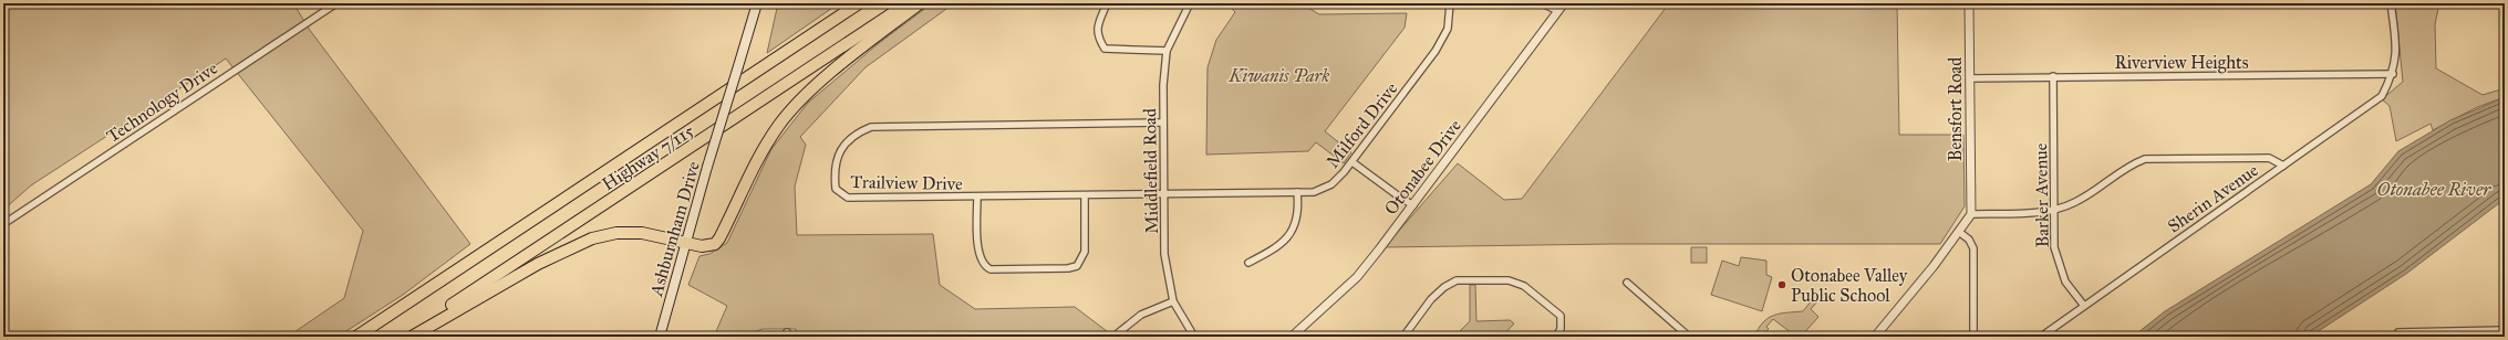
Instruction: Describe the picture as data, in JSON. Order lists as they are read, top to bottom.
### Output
{
  "streets": {
    "highway": ["Highway 7/115"],
    "main road": ["Ashburnham Drive"],
    "street": [
      "Riverview Heights",
      "Technology Drive",
      "Bensfort Road",
      "Milford Drive",
      "Otonabee Drive",
      "Middlefield Road",
      "Trailview Drive",
      "Barker Avenue",
      "Sherin Avenue"
    ]
  },
  "crossings": [
    ["Riverview Heights", "Bensfort Road"],
    ["Riverview Heights", "Barker Avenue"],
    ["Riverview Heights", "Sherin Avenue"],
    ["Milford Drive", "Middlefield Road"],
    ["Milford Drive", "Trailview Drive"],
    ["Middlefield Road", "Trailview Drive"],
    ["Barker Avenue", "Sherin Avenue"]
  ],
  "water": ["Otonabee River"],
  "parks": ["Kiwanis Park"],
  "places": ["Otonabee Valley Public School"]
}
